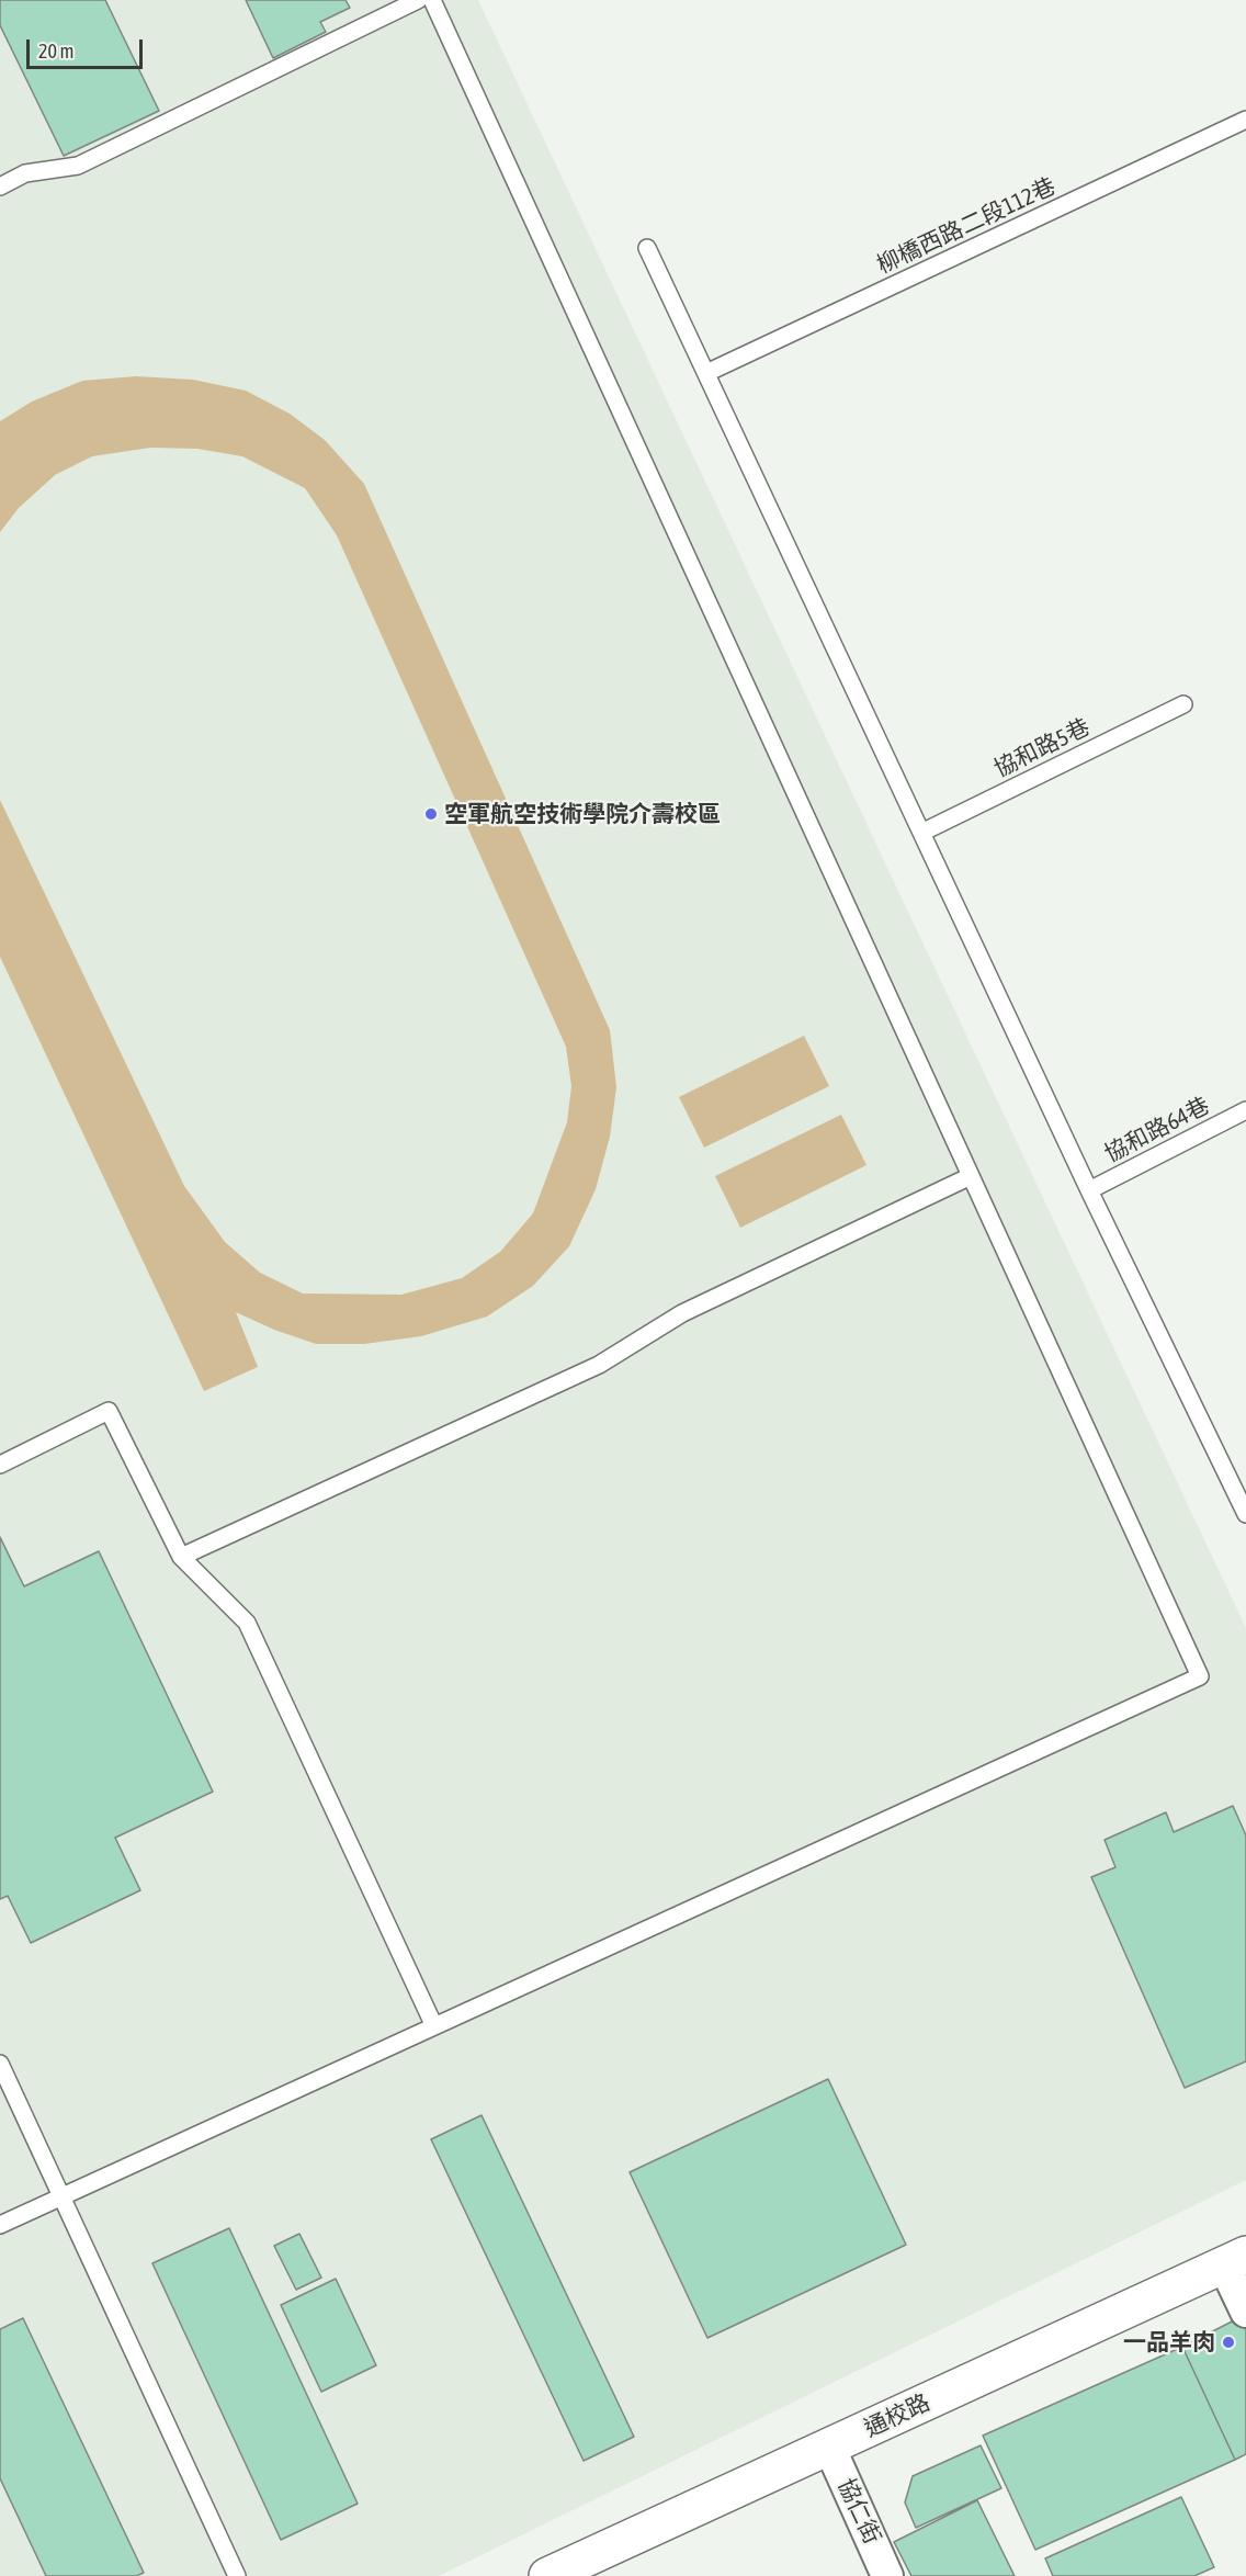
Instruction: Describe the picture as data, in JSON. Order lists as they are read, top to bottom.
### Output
{
  "streets": {
    "street": ["通校路", "協仁街"],
    "lane": ["柳橋西路二段112巷", "協和路5巷", "協和路64巷"]
  },
  "crossings": [
    ["通校路", "協仁街"]
  ],
  "places": ["空軍航空技術學院介壽校區", "一品羊肉"],
  "scale_bar": "20 m"
}
